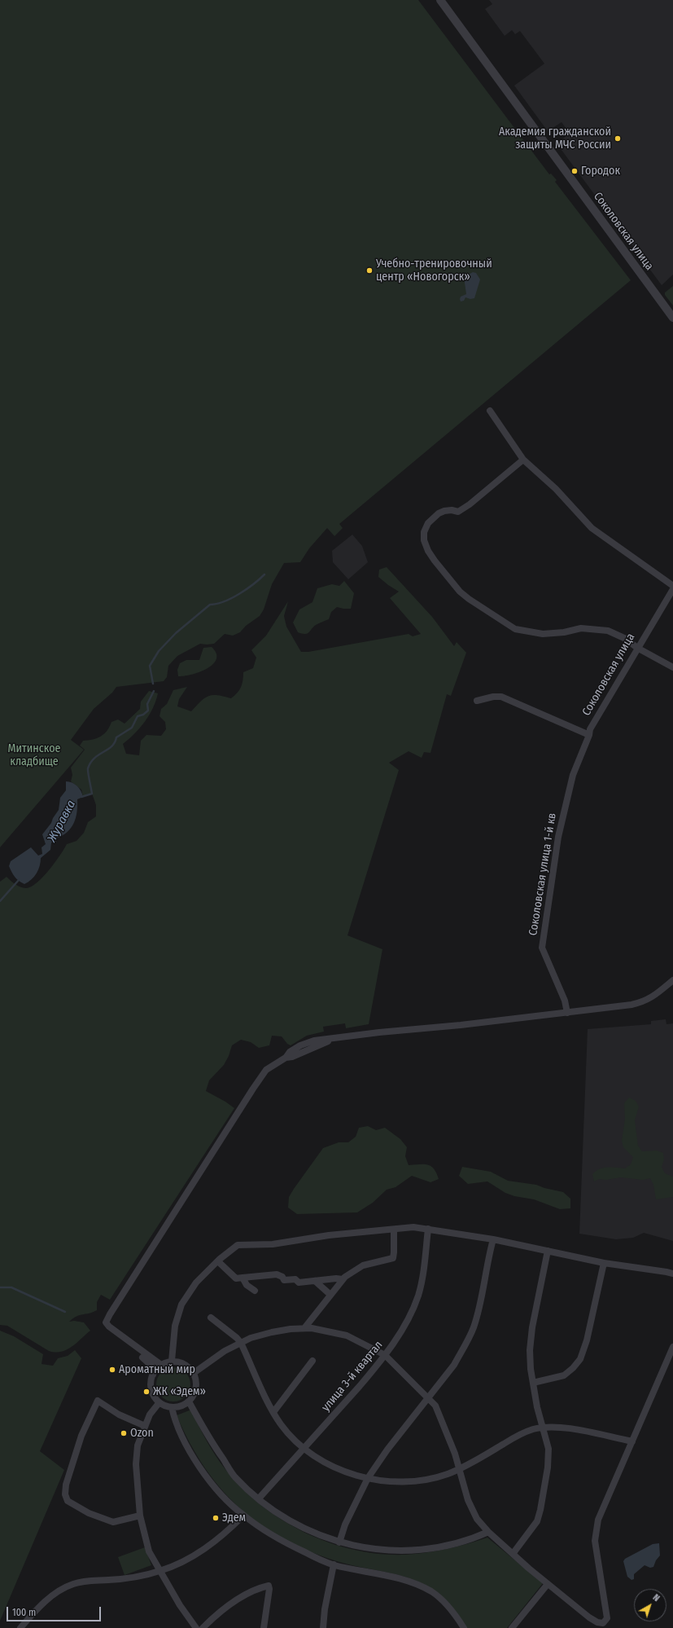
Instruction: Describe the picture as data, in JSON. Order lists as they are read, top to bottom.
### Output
{
  "streets": {
    "street": ["Соколовская улица", "Соколовская улица 1-й кв", "улица 3-й квартал"]
  },
  "crossings": [
    ["Соколовская улица", "Соколовская улица 1-й кв"]
  ],
  "water": ["Журавка"],
  "parks": ["Митинское кладбище"],
  "places": [
    "Академия гражданской защиты МЧС России",
    "Городок",
    "Учебно-тренировочный центр «Новогорск»",
    "Ароматный мир",
    "ЖК «Эдем»",
    "Ozon",
    "Эдем"
  ],
  "scale_bar": "100 m",
  "north": "top right"
}
